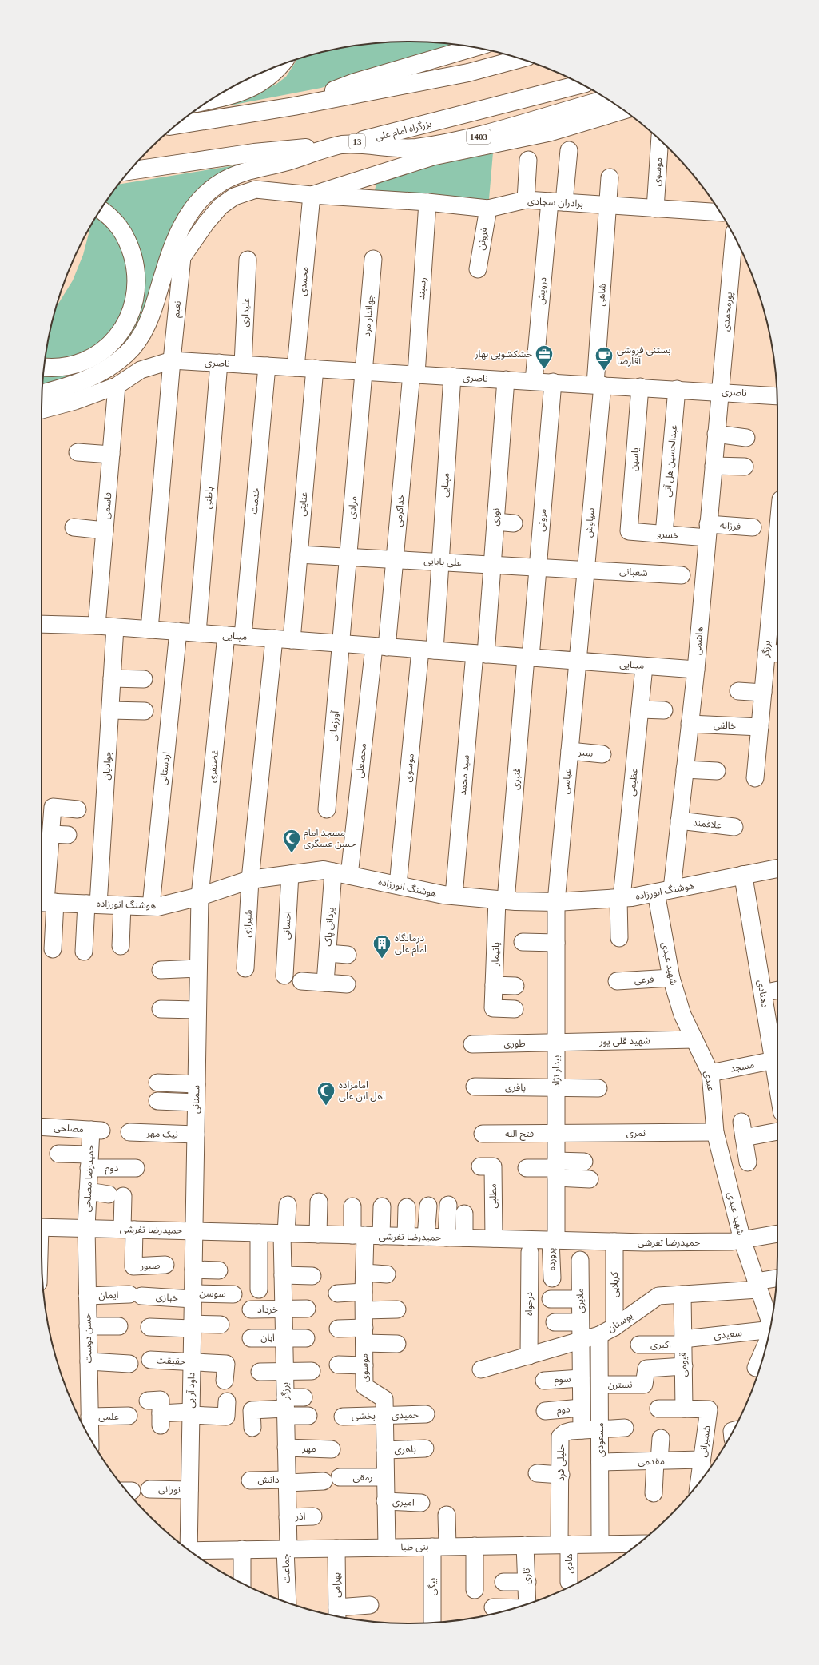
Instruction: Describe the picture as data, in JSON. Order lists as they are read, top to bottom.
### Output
{
  "streets": {
    "main road": [
      "بزرگراه امام علی",
      "1403",
      "13",
      "هوشنگ انورزاده",
      "دهنادی"
    ],
    "street": [
      "موسوی",
      "برادران سجادی",
      "فروتن",
      "محمدی",
      "رسبند",
      "درویش",
      "شاهی",
      "نعیم",
      "پورمحمدی",
      "علیداری",
      "جهاندار مرد",
      "ناصری",
      "یاسین",
      "عبدالحسین هل آتی",
      "مینایی",
      "باطنی",
      "خدمت",
      "عنایتی",
      "قاسمی",
      "مرادی",
      "خداکرمی",
      "نوری",
      "مروتی",
      "سیاوش",
      "فرزانه",
      "خسرو",
      "علی بابایی",
      "شعبانی",
      "هاشمی",
      "برزگر",
      "خالقی",
      "آورزمانی",
      "سیر",
      "محضعلی",
      "جوادیان",
      "غضنفری",
      "اردستانی",
      "سید محمد",
      "قنبری",
      "عباسی",
      "عظیمی",
      "علاقمند",
      "شیرازی",
      "احسانی",
      "یزدانی پاک",
      "پاتیمار",
      "شهید عبدی",
      "فرعی",
      "شهید قلی پور",
      "طوری",
      "مسجد",
      "بیدار نژاد",
      "عبدی",
      "باقری",
      "سمنانی",
      "مصلحی",
      "ثمری",
      "نیک مهر",
      "فتح الله",
      "دوم",
      "حمیدرضا مصلحی",
      "مطلبی",
      "حمیدرضا تفرشی",
      "پرورده",
      "صبور",
      "کربلایی",
      "سوسن",
      "ایمان",
      "خبازی",
      "ملایری",
      "درخواه",
      "خرداد",
      "بوستان",
      "سعیدی",
      "ابان",
      "حسن دوست",
      "اکبری",
      "حقیقت",
      "قیومی",
      "سوم",
      "نسترن",
      "داود آرایی",
      "حمیدی",
      "بخشی",
      "علمی",
      "مسعودی",
      "شمیرانی",
      "مهر",
      "باهری",
      "مقدمی",
      "خلیلی فرد",
      "رمقی",
      "دانش",
      "نورانی",
      "امیری",
      "آذر",
      "بنی طبا",
      "هادی",
      "جماعت",
      "تاری",
      "بهرامی",
      "بیگی"
    ]
  },
  "crossings": [
    ["بزرگراه امام علی", "1403"],
    ["موسوی", "برادران سجادی"],
    ["موسوی", "مینایی"],
    ["موسوی", "هوشنگ انورزاده"],
    ["موسوی", "حمیدرضا تفرشی"],
    ["موسوی", "حمیدی"],
    ["موسوی", "بخشی"],
    ["موسوی", "باهری"],
    ["موسوی", "رمقی"],
    ["موسوی", "امیری"],
    ["موسوی", "بنی طبا"],
    ["برادران سجادی", "فروتن"],
    ["برادران سجادی", "محمدی"],
    ["برادران سجادی", "رسبند"],
    ["برادران سجادی", "درویش"],
    ["برادران سجادی", "شاهی"],
    ["برادران سجادی", "نعیم"],
    ["محمدی", "ناصری"],
    ["رسبند", "ناصری"],
    ["رسبند", "خداکرمی"],
    ["درویش", "ناصری"],
    ["شاهی", "ناصری"],
    ["شاهی", "سیاوش"],
    ["نعیم", "ناصری"],
    ["پورمحمدی", "ناصری"],
    ["پورمحمدی", "هاشمی"],
    ["علیداری", "ناصری"],
    ["جهاندار مرد", "ناصری"],
    ["جهاندار مرد", "مرادی"],
    ["ناصری", "یاسین"],
    ["ناصری", "عبدالحسین هل آتی"],
    ["ناصری", "مینایی"],
    ["ناصری", "باطنی"],
    ["ناصری", "خدمت"],
    ["ناصری", "عنایتی"],
    ["ناصری", "مرادی"],
    ["ناصری", "خداکرمی"],
    ["ناصری", "نوری"],
    ["ناصری", "مروتی"],
    ["ناصری", "سیاوش"],
    ["ناصری", "هاشمی"],
    ["یاسین", "خسرو"],
    ["عبدالحسین هل آتی", "خسرو"],
    ["مینایی", "باطنی"],
    ["مینایی", "خدمت"],
    ["مینایی", "عنایتی"],
    ["مینایی", "قاسمی"],
    ["مینایی", "مرادی"],
    ["مینایی", "خداکرمی"],
    ["مینایی", "نوری"],
    ["مینایی", "مروتی"],
    ["مینایی", "سیاوش"],
    ["مینایی", "علی بابایی"],
    ["مینایی", "هاشمی"],
    ["مینایی", "آورزمانی"],
    ["مینایی", "محضعلی"],
    ["مینایی", "جوادیان"],
    ["مینایی", "غضنفری"],
    ["مینایی", "اردستانی"],
    ["مینایی", "سید محمد"],
    ["مینایی", "قنبری"],
    ["مینایی", "عباسی"],
    ["مینایی", "عظیمی"],
    ["عنایتی", "علی بابایی"],
    ["مرادی", "علی بابایی"],
    ["مرادی", "آورزمانی"],
    ["خداکرمی", "علی بابایی"],
    ["خداکرمی", "محضعلی"],
    ["نوری", "علی بابایی"],
    ["نوری", "سید محمد"],
    ["مروتی", "علی بابایی"],
    ["مروتی", "قنبری"],
    ["سیاوش", "علی بابایی"],
    ["سیاوش", "شعبانی"],
    ["سیاوش", "عباسی"],
    ["فرزانه", "خسرو"],
    ["فرزانه", "هاشمی"],
    ["خسرو", "هاشمی"],
    ["علی بابایی", "شعبانی"],
    ["هاشمی", "خالقی"],
    ["هاشمی", "علاقمند"],
    ["هاشمی", "هوشنگ انورزاده"],
    ["هاشمی", "شهید عبدی"],
    ["برزگر", "خالقی"],
    ["برزگر", "حمیدرضا تفرشی"],
    ["برزگر", "خرداد"],
    ["برزگر", "ابان"],
    ["برزگر", "مهر"],
    ["برزگر", "دانش"],
    ["برزگر", "آذر"],
    ["برزگر", "بنی طبا"],
    ["برزگر", "جماعت"],
    ["سیر", "عباسی"],
    ["محضعلی", "هوشنگ انورزاده"],
    ["محضعلی", "یزدانی پاک"],
    ["جوادیان", "هوشنگ انورزاده"],
    ["غضنفری", "هوشنگ انورزاده"],
    ["غضنفری", "سمنانی"],
    ["اردستانی", "هوشنگ انورزاده"],
    ["سید محمد", "هوشنگ انورزاده"],
    ["قنبری", "هوشنگ انورزاده"],
    ["قنبری", "پاتیمار"],
    ["عباسی", "هوشنگ انورزاده"],
    ["عباسی", "بیدار نژاد"],
    ["عظیمی", "هوشنگ انورزاده"],
    ["هوشنگ انورزاده", "شیرازی"],
    ["هوشنگ انورزاده", "احسانی"],
    ["هوشنگ انورزاده", "یزدانی پاک"],
    ["هوشنگ انورزاده", "پاتیمار"],
    ["هوشنگ انورزاده", "شهید عبدی"],
    ["هوشنگ انورزاده", "دهنادی"],
    ["هوشنگ انورزاده", "بیدار نژاد"],
    ["هوشنگ انورزاده", "سمنانی"],
    ["شهید عبدی", "فرعی"],
    ["شهید عبدی", "شهید قلی پور"],
    ["شهید عبدی", "عبدی"],
    ["شهید عبدی", "ثمری"],
    ["شهید عبدی", "حمیدرضا تفرشی"],
    ["شهید قلی پور", "طوری"],
    ["شهید قلی پور", "بیدار نژاد"],
    ["شهید قلی پور", "عبدی"],
    ["طوری", "بیدار نژاد"],
    ["مسجد", "عبدی"],
    ["بیدار نژاد", "باقری"],
    ["بیدار نژاد", "ثمری"],
    ["بیدار نژاد", "فتح الله"],
    ["بیدار نژاد", "حمیدرضا تفرشی"],
    ["بیدار نژاد", "پرورده"],
    ["عبدی", "ثمری"],
    ["سمنانی", "نیک مهر"],
    ["سمنانی", "حمیدرضا تفرشی"],
    ["سمنانی", "داود آرایی"],
    ["مصلحی", "حمیدرضا مصلحی"],
    ["ثمری", "فتح الله"],
    ["دوم", "حمیدرضا مصلحی"],
    ["حمیدرضا مصلحی", "حمیدرضا تفرشی"],
    ["حمیدرضا مصلحی", "حسن دوست"],
    ["مطلبی", "حمیدرضا تفرشی"],
    ["حمیدرضا تفرشی", "پرورده"],
    ["حمیدرضا تفرشی", "صبور"],
    ["حمیدرضا تفرشی", "کربلایی"],
    ["حمیدرضا تفرشی", "حسن دوست"],
    ["حمیدرضا تفرشی", "داود آرایی"],
    ["کربلایی", "بوستان"],
    ["سوسن", "خبازی"],
    ["سوسن", "داود آرایی"],
    ["ایمان", "خبازی"],
    ["ایمان", "حسن دوست"],
    ["خبازی", "داود آرایی"],
    ["ملایری", "بوستان"],
    ["درخواه", "بوستان"],
    ["بوستان", "قیومی"],
    ["بوستان", "مسعودی"],
    ["سعیدی", "اکبری"],
    ["سعیدی", "قیومی"],
    ["حسن دوست", "علمی"],
    ["اکبری", "قیومی"],
    ["حقیقت", "داود آرایی"],
    ["قیومی", "نسترن"],
    ["قیومی", "شمیرانی"],
    ["نسترن", "مسعودی"],
    ["داود آرایی", "نورانی"],
    ["حمیدی", "بخشی"],
    ["مسعودی", "مقدمی"],
    ["مسعودی", "خلیلی فرد"],
    ["مسعودی", "بنی طبا"],
    ["شمیرانی", "مقدمی"],
    ["خلیلی فرد", "بنی طبا"],
    ["خلیلی فرد", "هادی"],
    ["بنی طبا", "هادی"],
    ["بنی طبا", "جماعت"],
    ["بنی طبا", "تاری"],
    ["بنی طبا", "بهرامی"],
    ["بنی طبا", "بیگی"]
  ],
  "places": {
    "office": ["خشکشویی بهار"],
    "cafe": ["بستنی فروشی آقارضا"],
    "mosque": ["مسجد امام حسن عسگری", "امامزاده اهل ابن علی"],
    "building": ["درمانگاه امام علی"]
  }
}
